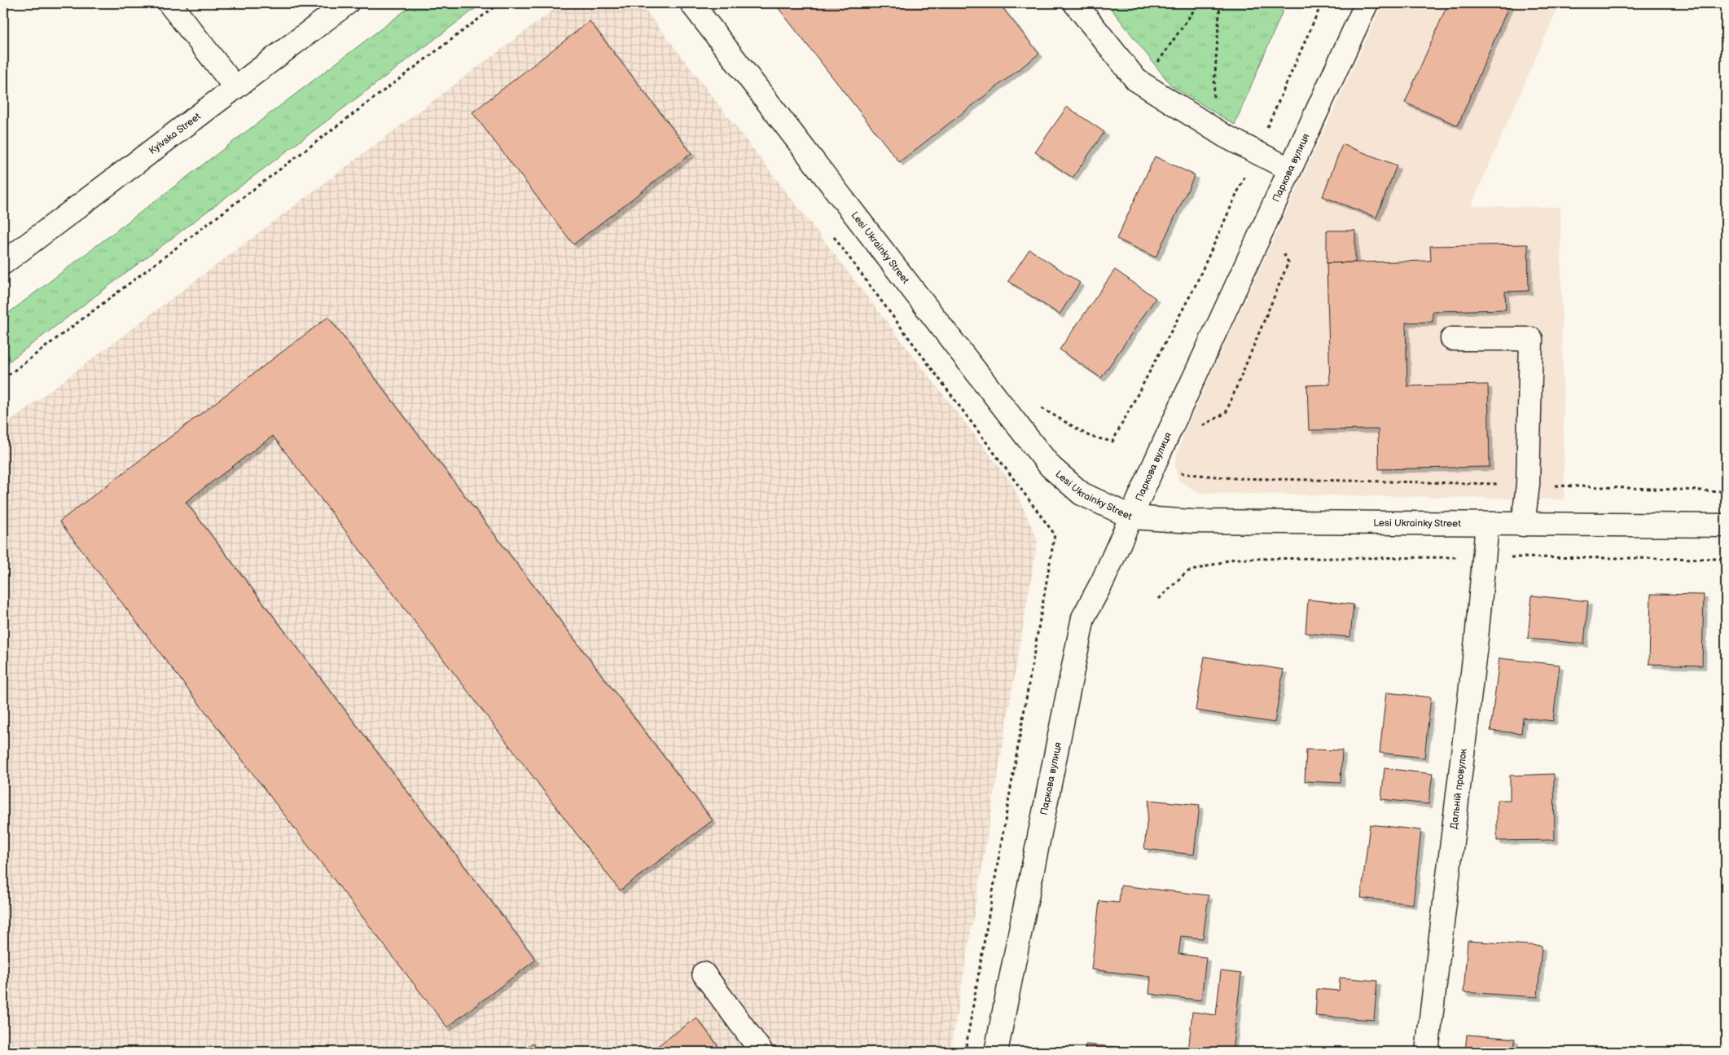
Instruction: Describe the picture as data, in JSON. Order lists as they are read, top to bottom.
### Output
{
  "streets": {
    "street": [
      "Kyivska Street",
      "Паркова вулиця",
      "Lesi Ukrainky Street",
      "Дальній провулок"
    ]
  },
  "crossings": [
    ["Паркова вулиця", "Lesi Ukrainky Street"],
    ["Lesi Ukrainky Street", "Дальній провулок"]
  ]
}
